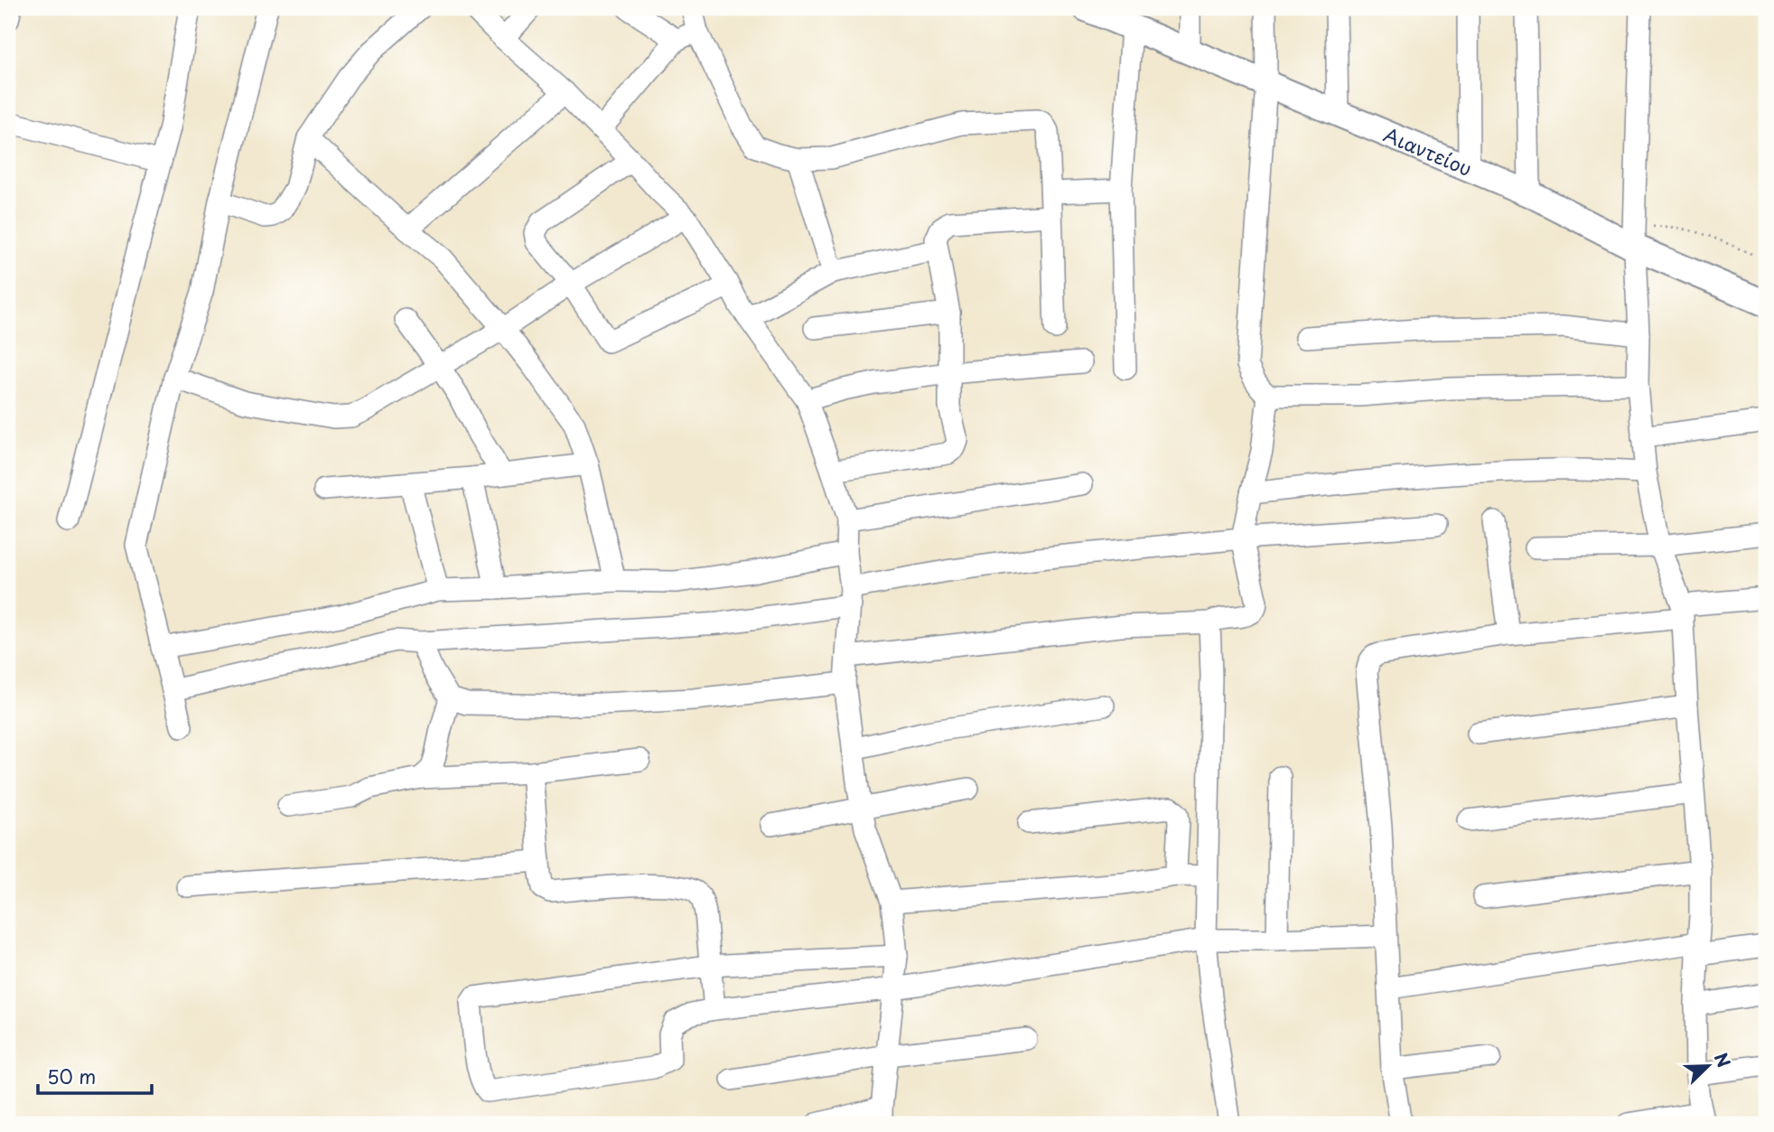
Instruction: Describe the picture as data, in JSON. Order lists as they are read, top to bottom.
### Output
{
  "streets": {
    "main road": ["Αιαντείου"]
  },
  "scale_bar": "50 m",
  "north": "top right"
}
